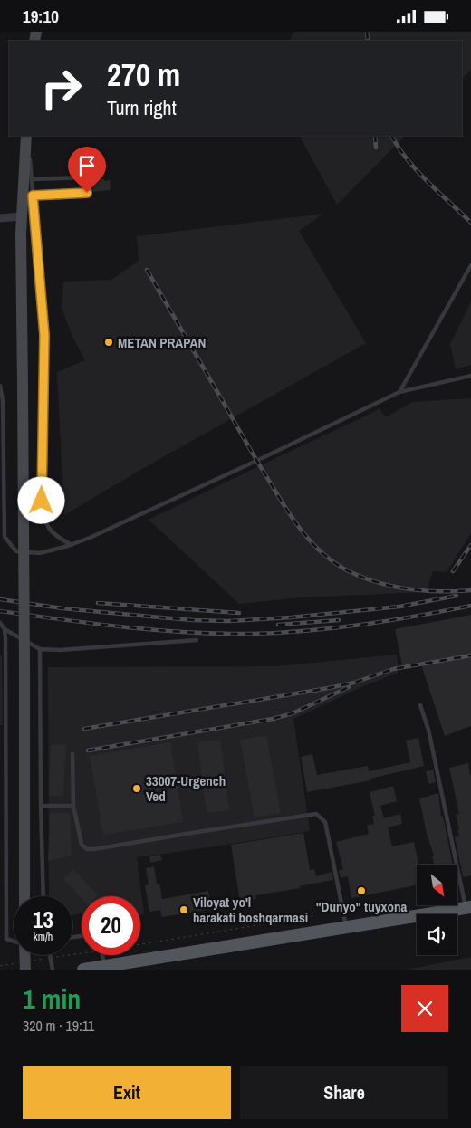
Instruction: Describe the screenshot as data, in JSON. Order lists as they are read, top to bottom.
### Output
{
  "places": [
    "METAN PRAPAN",
    "33007-Urgench Ved",
    "\"Dunyo\" tuyxona",
    "Viloyat yo'l harakati boshqarmasi"
  ],
  "north": "bottom right",
  "page": {
    "status": "19:10",
    "turn": ["270 m", "Turn right"],
    "speed": "13 km/h",
    "limit": "20",
    "heading": ["1 min", "320 m · 19:11"],
    "buttons": ["Exit", "Share"]
  }
}
